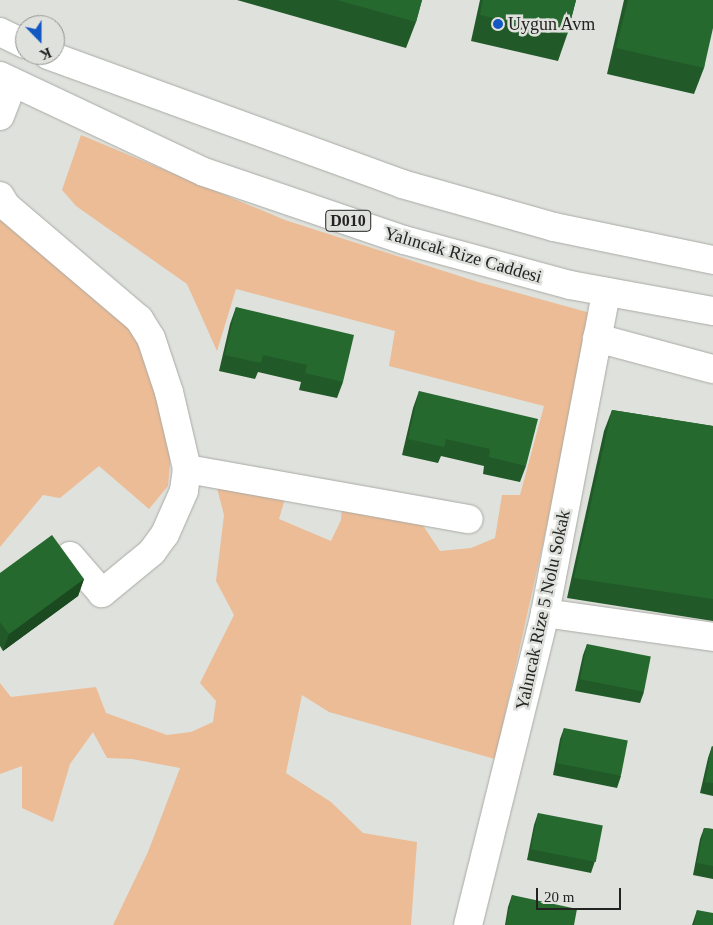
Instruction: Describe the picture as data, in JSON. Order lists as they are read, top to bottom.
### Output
{
  "streets": {
    "main road": ["D010", "Yalıncak Rize Caddesi", "Yalıncak Rize 5 Nolu Sokak"]
  },
  "crossings": [
    ["Yalıncak Rize Caddesi", "Yalıncak Rize 5 Nolu Sokak"]
  ],
  "places": ["Uygun Avm"],
  "scale_bar": "20 m",
  "north": "bottom"
}
